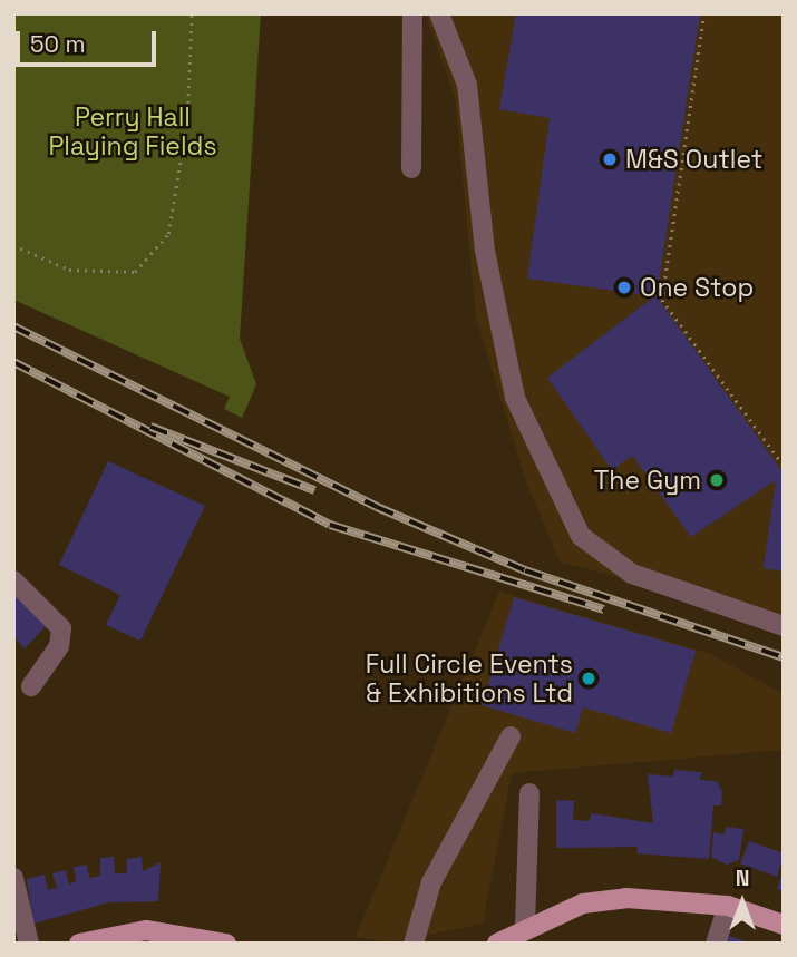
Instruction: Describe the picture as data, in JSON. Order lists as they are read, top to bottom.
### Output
{
  "parks": ["Perry Hall Playing Fields"],
  "places": [
    "M&S Outlet",
    "One Stop",
    "The Gym",
    "Full Circle Events & Exhibitions Ltd"
  ],
  "scale_bar": "50 m",
  "north": "top"
}
